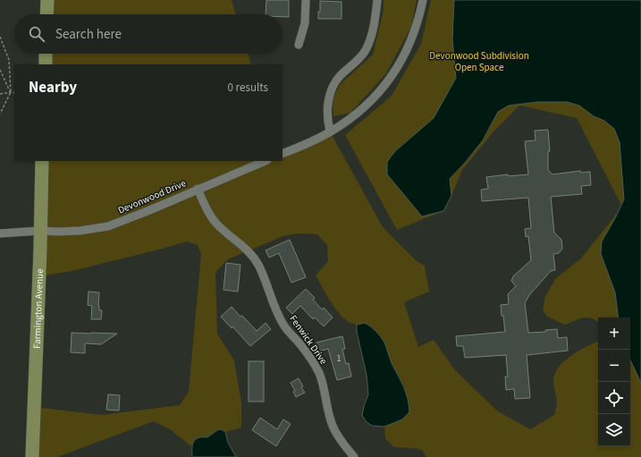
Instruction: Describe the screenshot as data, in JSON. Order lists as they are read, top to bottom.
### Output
{
  "streets": {
    "main road": ["Farmington Avenue"],
    "street": ["Devonwood Drive", "Fenwick Drive"]
  },
  "crossings": [
    ["Devonwood Drive", "Farmington Avenue"],
    ["Devonwood Drive", "Fenwick Drive"]
  ],
  "parks": ["Devonwood Subdivision Open Space"],
  "house_numbers": ["1"],
  "page": {
    "search": "Search here",
    "heading": ["Nearby", "0 results"],
    "map_buttons": ["+", "−"]
  }
}
